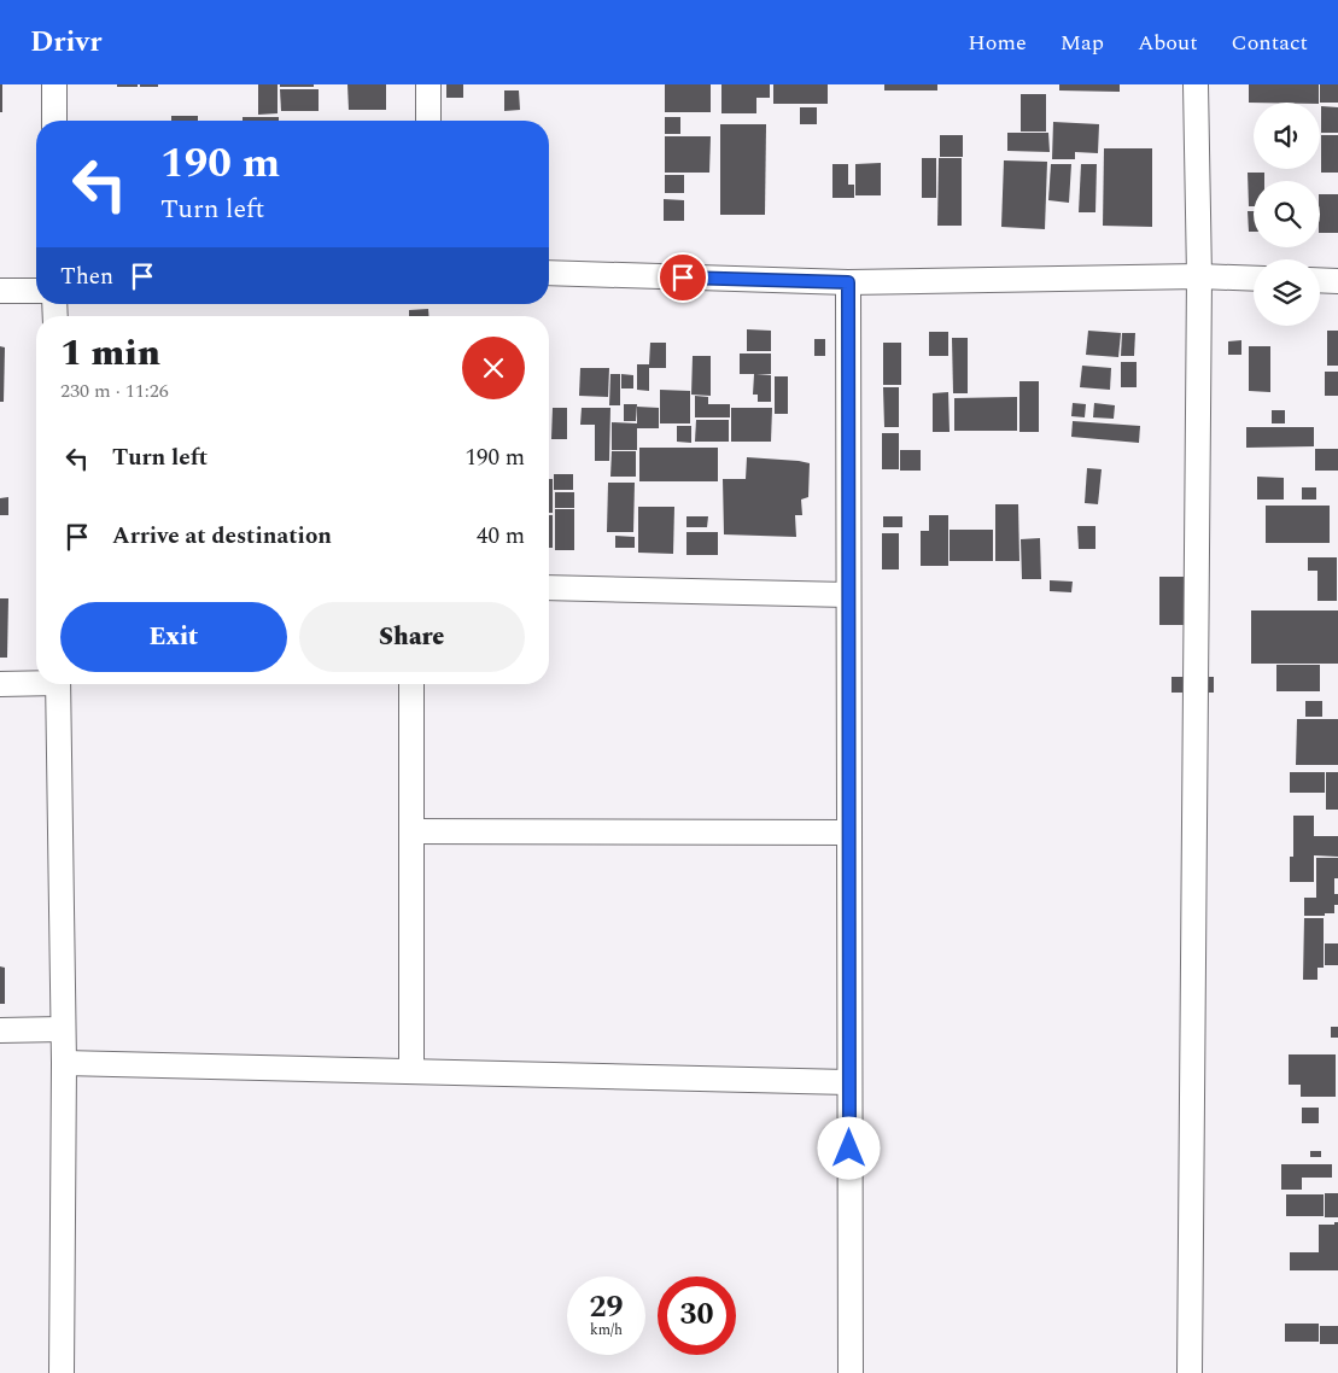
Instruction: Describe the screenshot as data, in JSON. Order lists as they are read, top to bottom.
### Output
{
  "page": {
    "header": "Drivr",
    "nav": [
      "Home",
      "Map",
      "About",
      "Contact"
    ],
    "turn": ["190 m", "Turn left"],
    "then": "Then",
    "heading": ["1 min", "230 m · 11:26"],
    "list": [
      {
        "name": "Turn left",
        "value": "190 m"
      },
      {
        "name": "Arrive at destination",
        "value": "40 m"
      }
    ],
    "buttons": ["Exit", "Share"],
    "speed": "29 km/h",
    "limit": "30"
  }
}
